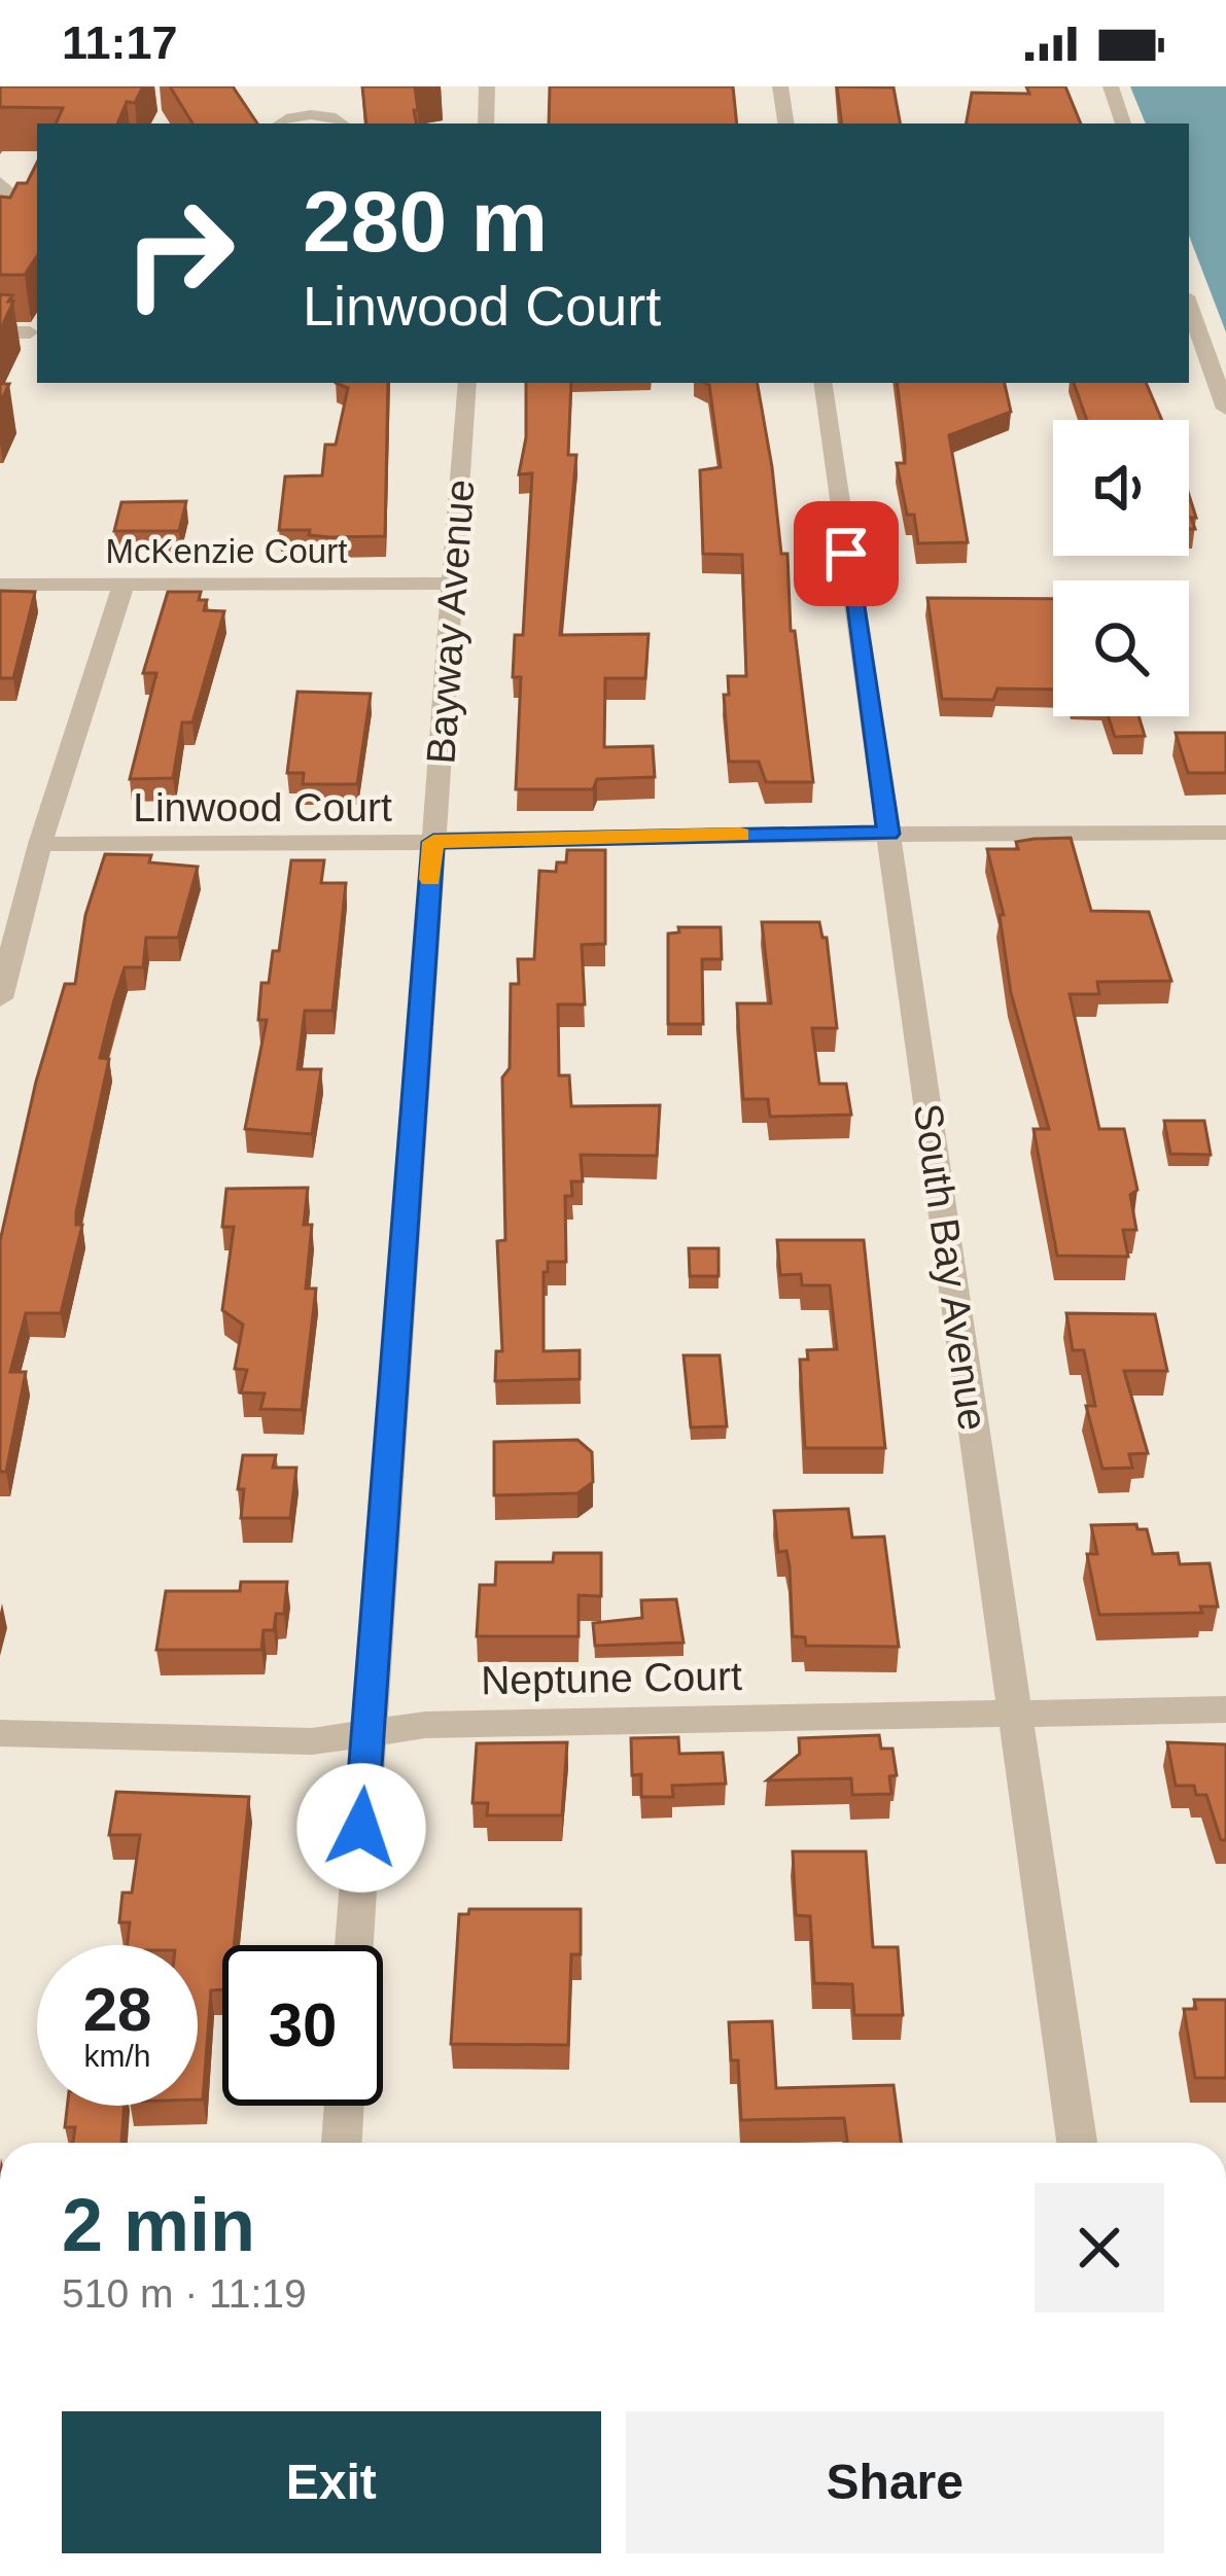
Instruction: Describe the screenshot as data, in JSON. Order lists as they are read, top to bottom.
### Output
{
  "streets": {
    "street": [
      "McKenzie Court",
      "Bayway Avenue",
      "Linwood Court",
      "South Bay Avenue",
      "Neptune Court"
    ]
  },
  "crossings": [
    ["McKenzie Court", "Bayway Avenue"],
    ["Bayway Avenue", "Linwood Court"],
    ["Bayway Avenue", "Neptune Court"],
    ["Linwood Court", "South Bay Avenue"],
    ["South Bay Avenue", "Neptune Court"]
  ],
  "page": {
    "status": "11:17",
    "turn": ["280 m", "Linwood Court"],
    "speed": "28 km/h",
    "limit": "30",
    "heading": ["2 min", "510 m · 11:19"],
    "buttons": ["Exit", "Share"]
  }
}
